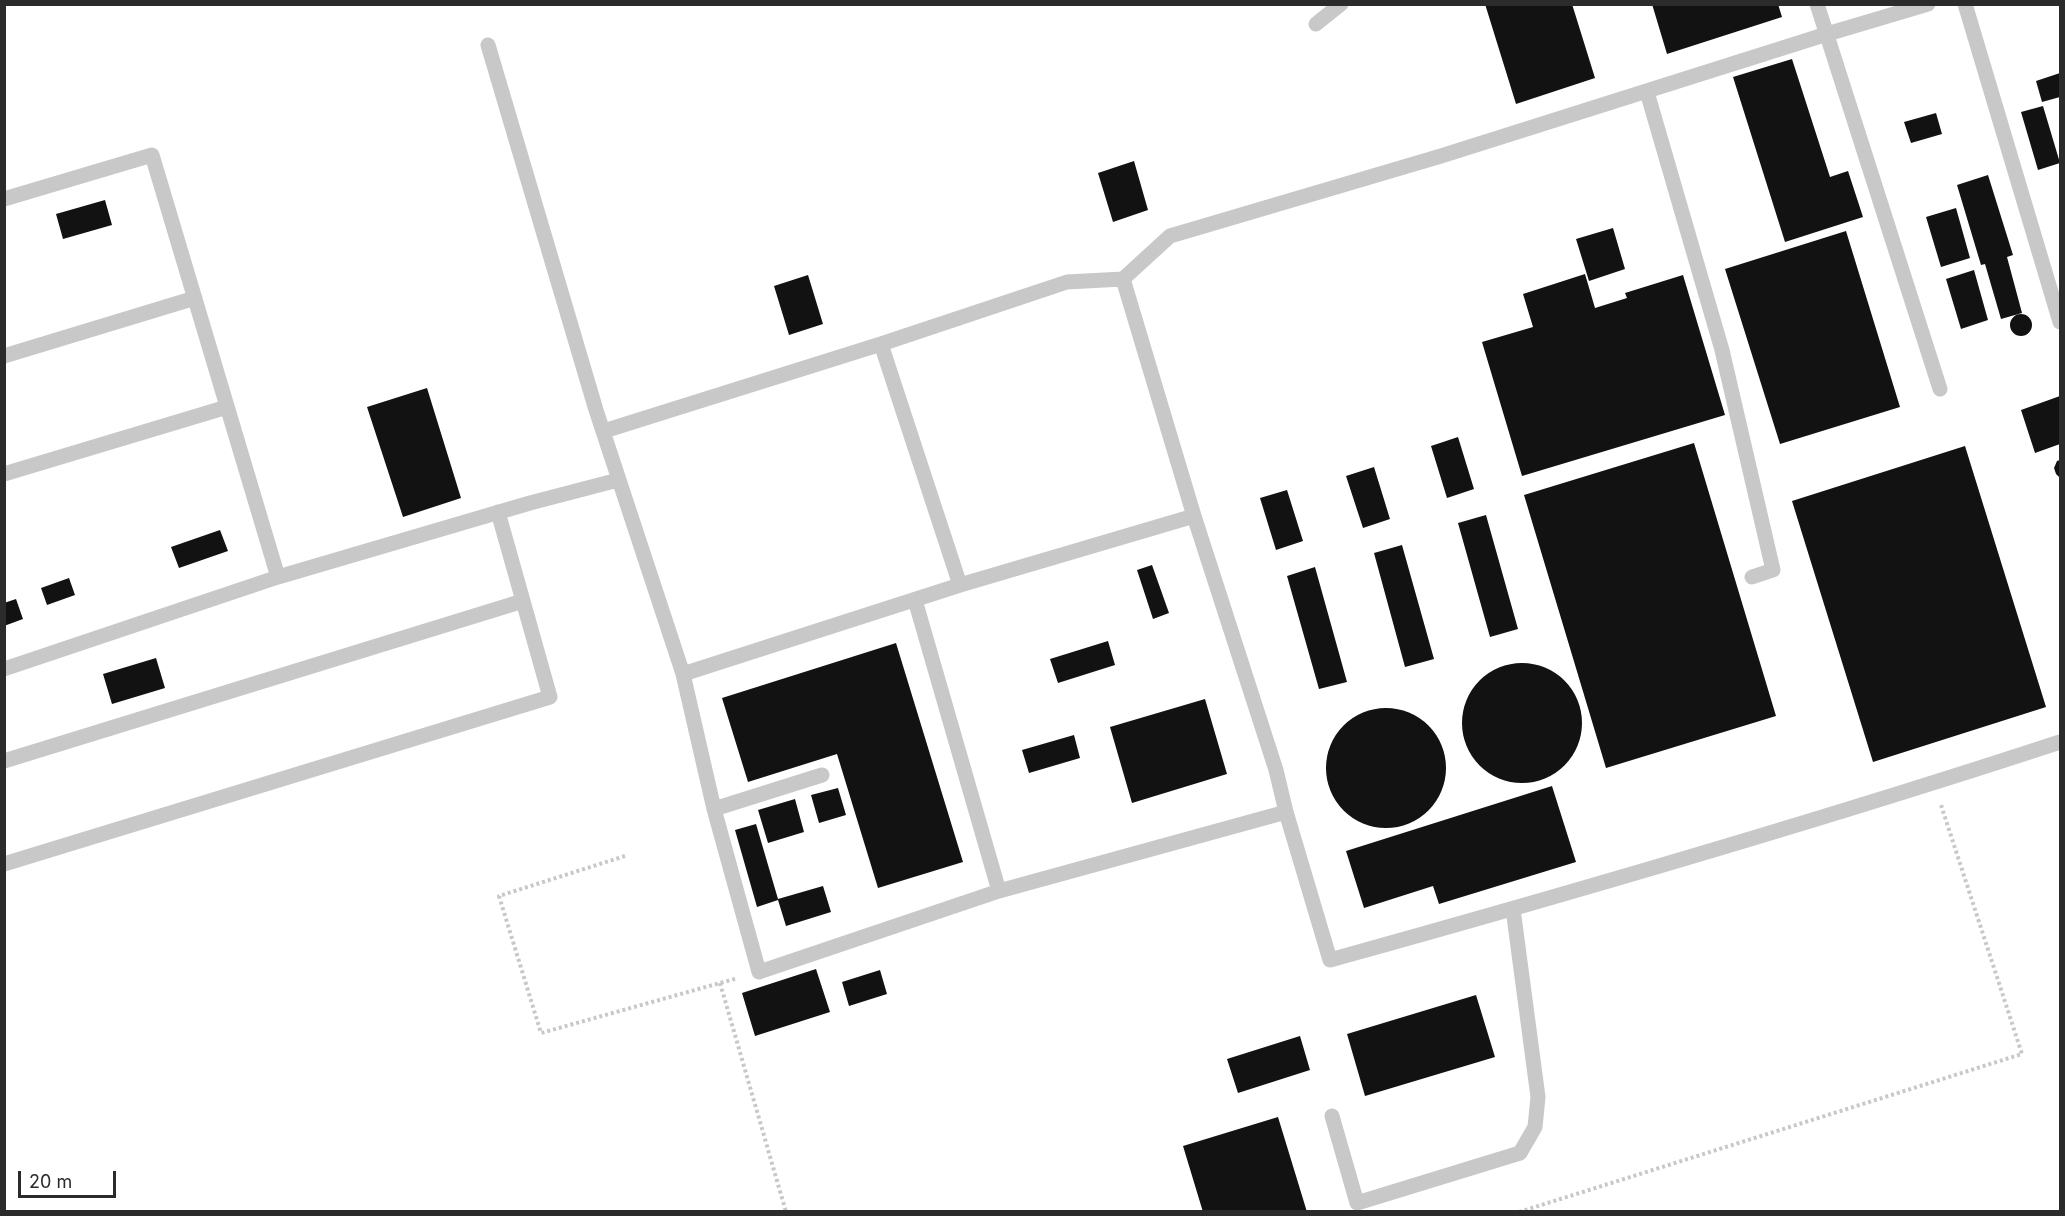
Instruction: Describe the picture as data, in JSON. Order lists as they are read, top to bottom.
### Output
{
  "scale_bar": "20 m"
}
